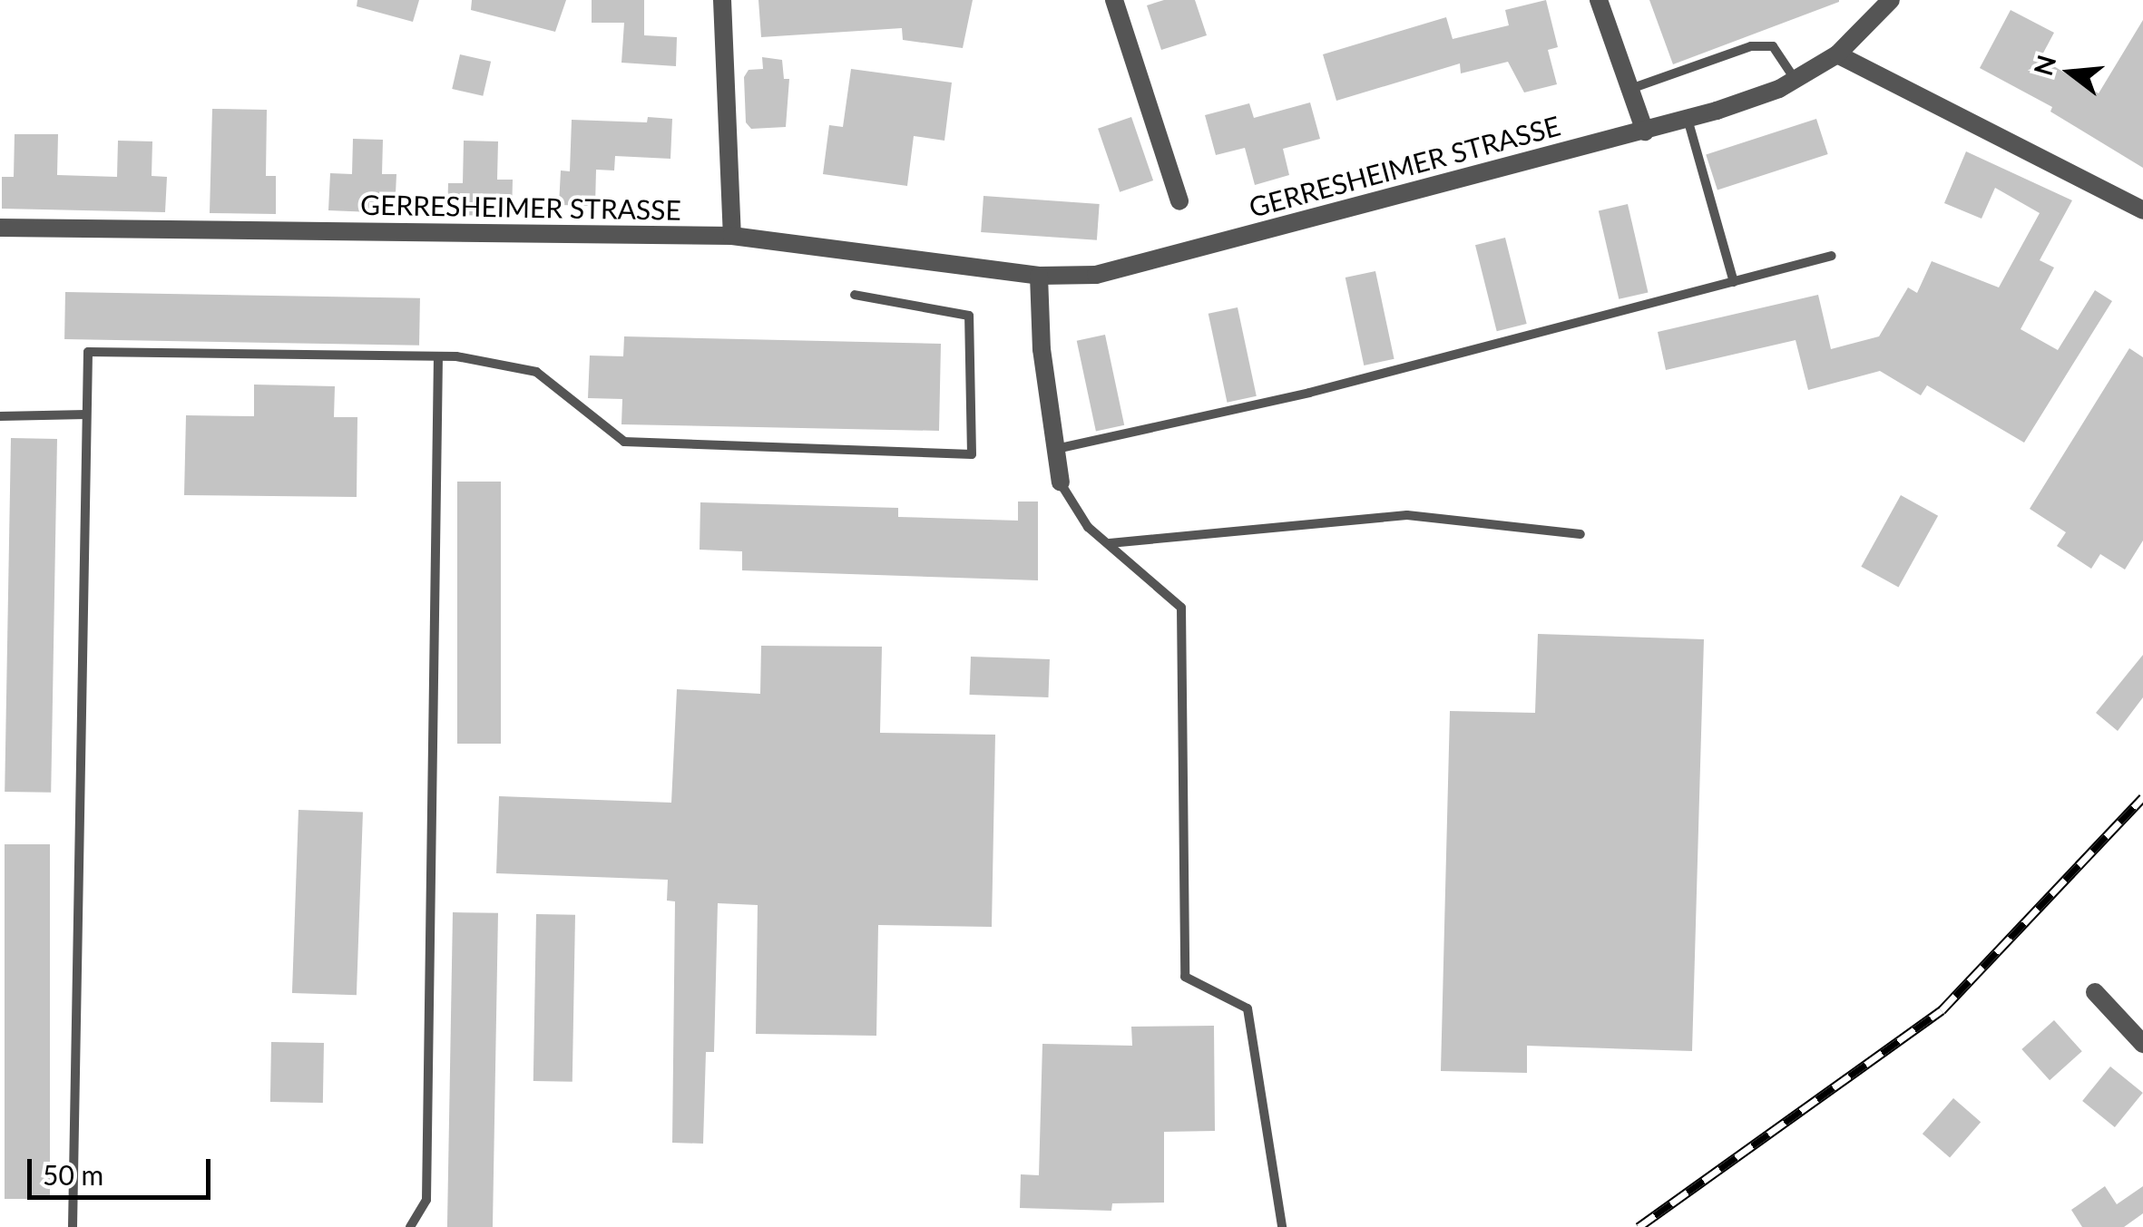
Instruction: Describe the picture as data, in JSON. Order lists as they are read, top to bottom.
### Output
{
  "streets": {
    "street": ["GERRESHEIMER STRASSE"]
  },
  "scale_bar": "50 m",
  "north": "left"
}
